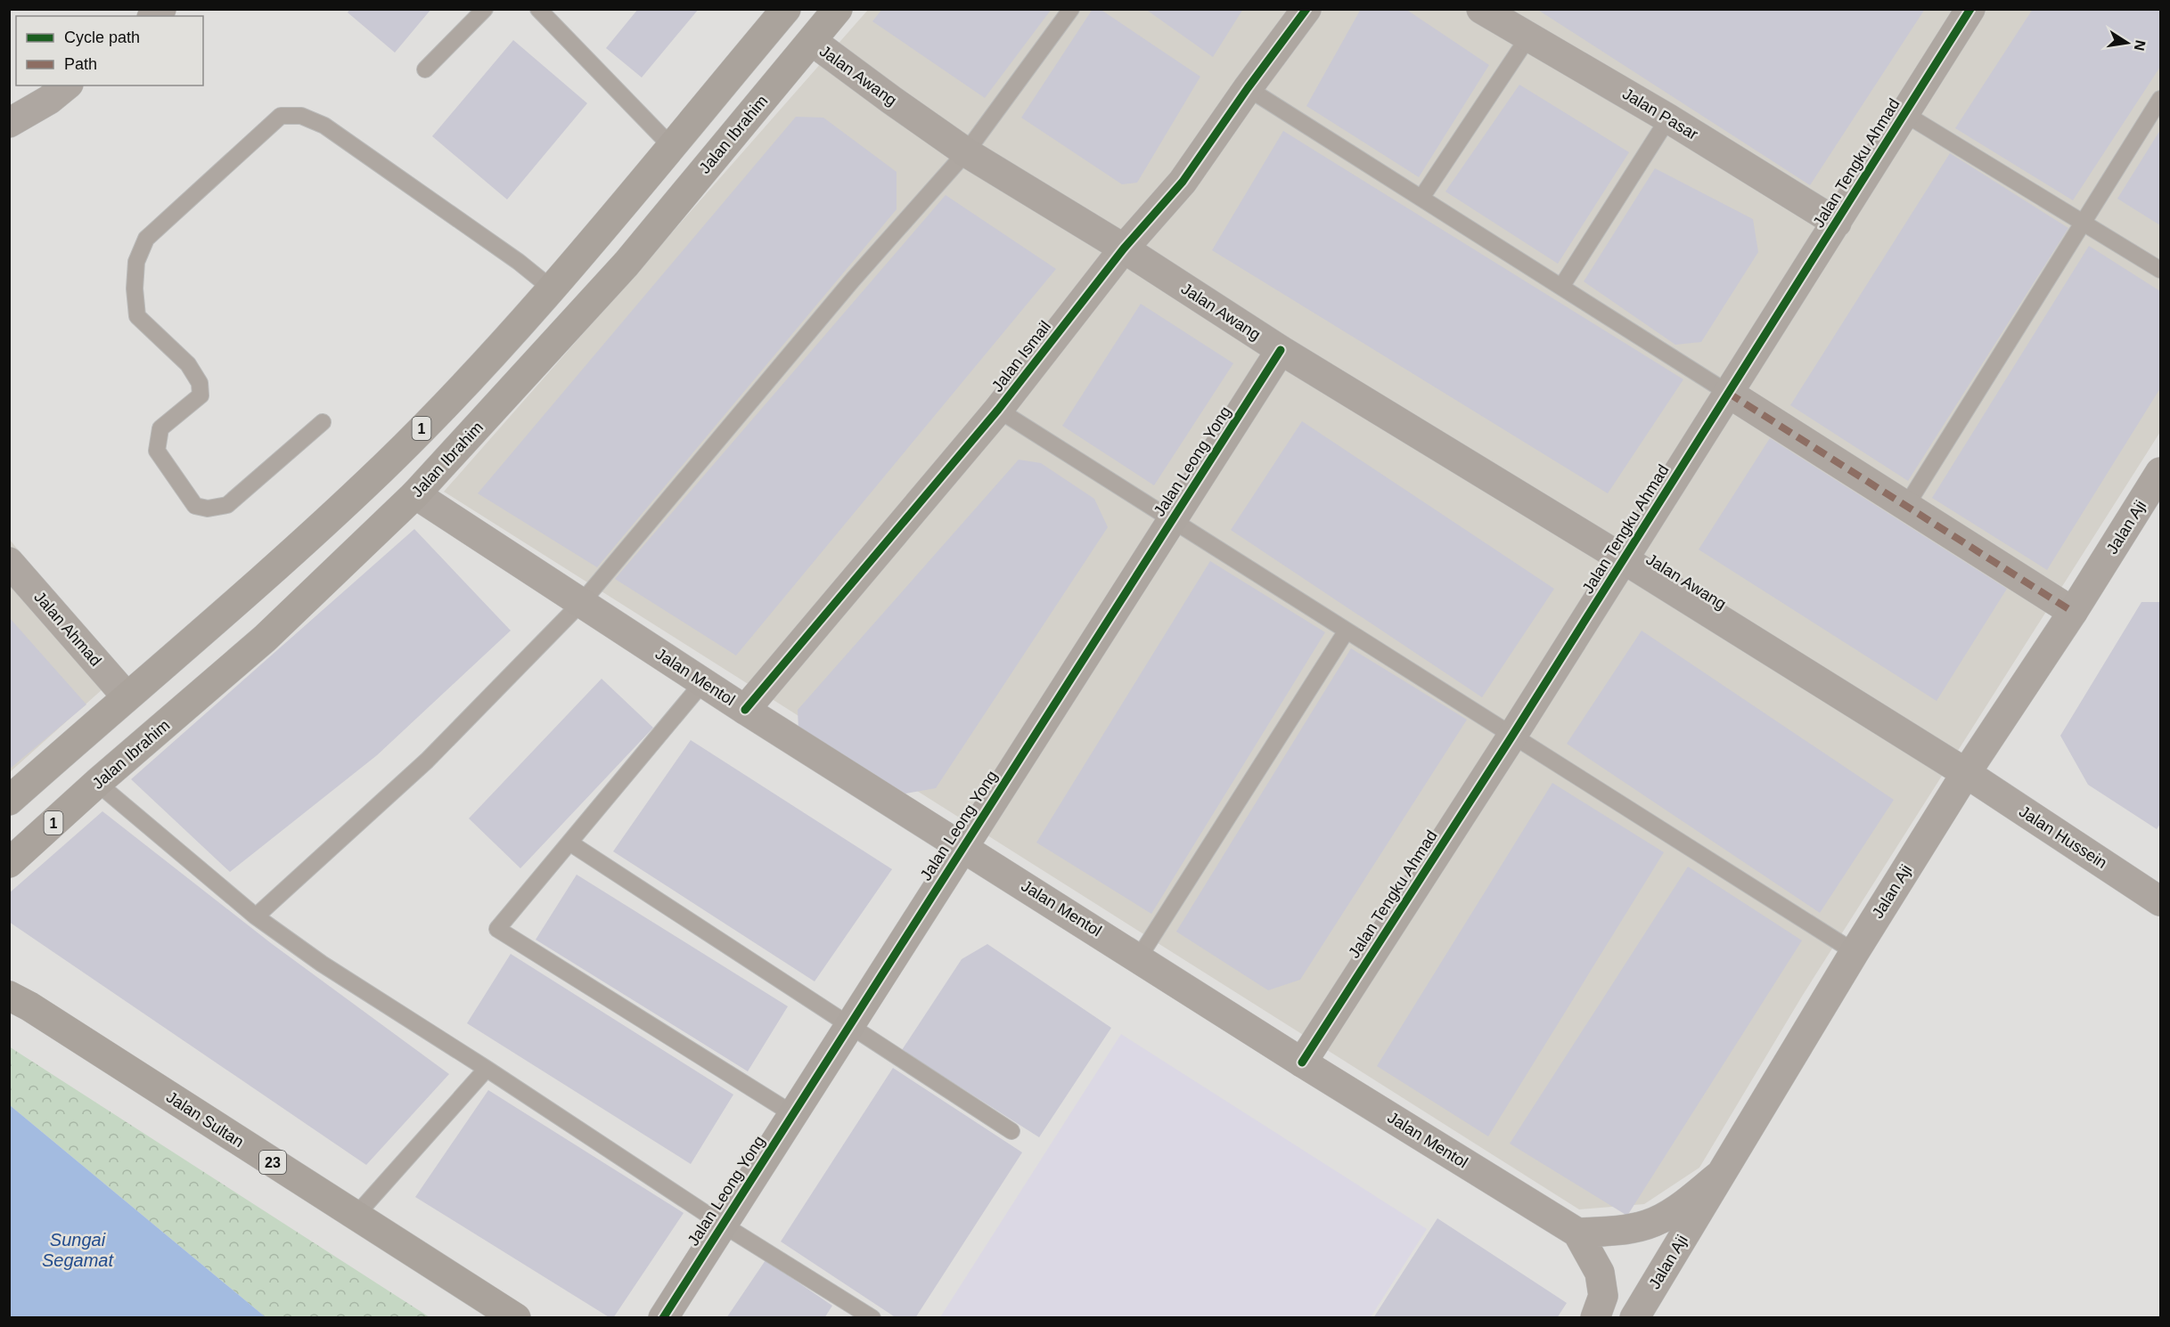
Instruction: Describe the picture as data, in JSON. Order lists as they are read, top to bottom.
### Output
{
  "streets": {
    "highway": [
      "Jalan Ibrahim",
      "1",
      "Jalan Sultan",
      "23"
    ],
    "main road": [
      "Jalan Awang",
      "Jalan Leong Yong",
      "Jalan Aji",
      "Jalan Mentol",
      "Jalan Hussein"
    ],
    "street": [
      "Jalan Pasar",
      "Jalan Tengku Ahmad",
      "Jalan Ismail",
      "Jalan Ahmad"
    ]
  },
  "crossings": [
    ["Jalan Awang", "Jalan Ibrahim"],
    ["Jalan Awang", "Jalan Tengku Ahmad"],
    ["Jalan Awang", "Jalan Ismail"],
    ["Jalan Awang", "Jalan Leong Yong"],
    ["Jalan Awang", "Jalan Aji"],
    ["Jalan Awang", "Jalan Hussein"],
    ["Jalan Pasar", "Jalan Tengku Ahmad"],
    ["Jalan Ibrahim", "Jalan Mentol"],
    ["Jalan Tengku Ahmad", "Jalan Mentol"],
    ["Jalan Ismail", "Jalan Mentol"],
    ["1", "Jalan Ahmad"],
    ["Jalan Leong Yong", "Jalan Mentol"],
    ["Jalan Aji", "Jalan Hussein"]
  ],
  "water": ["Sungai Segamat"],
  "legend": ["Cycle path", "Path"],
  "north": "right"
}
